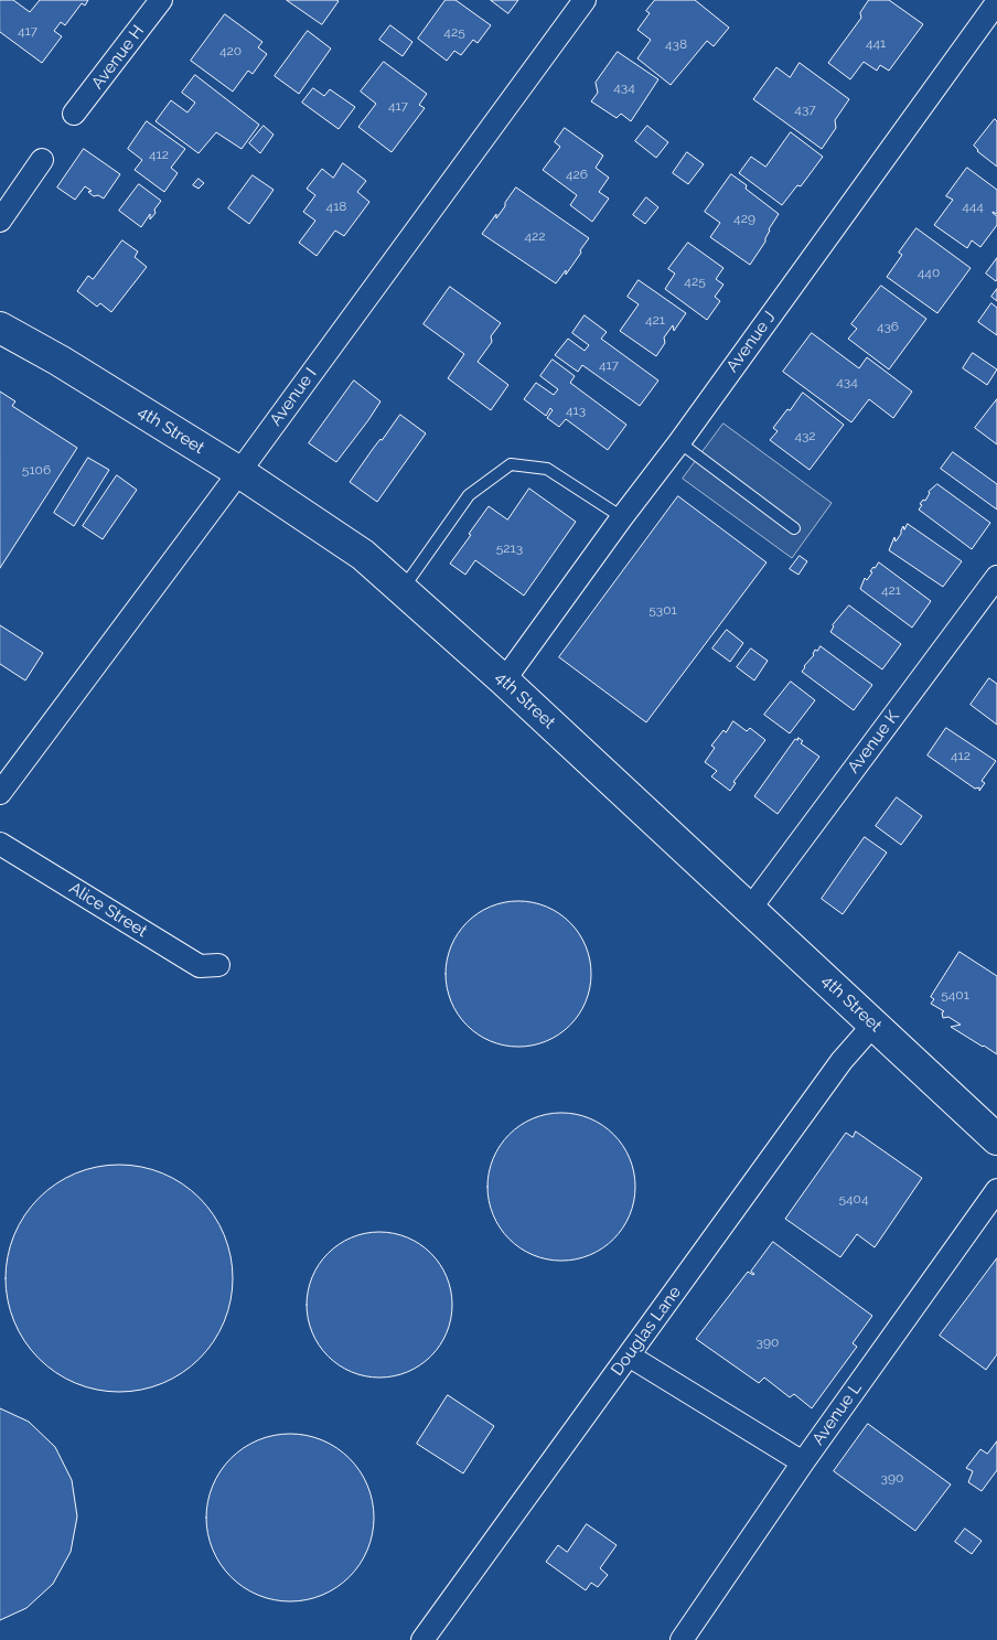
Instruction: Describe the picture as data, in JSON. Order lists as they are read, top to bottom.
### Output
{
  "streets": {
    "main road": ["4th Street"],
    "street": [
      "Avenue H",
      "Avenue J",
      "Avenue I",
      "Avenue K",
      "Alice Street",
      "Douglas Lane",
      "Avenue L"
    ]
  },
  "crossings": [
    ["Avenue J", "4th Street"],
    ["Avenue I", "4th Street"],
    ["4th Street", "Avenue K"],
    ["4th Street", "Douglas Lane"]
  ],
  "house_numbers": [
    "417",
    "425",
    "441",
    "438",
    "420",
    "434",
    "417",
    "437",
    "412",
    "426",
    "418",
    "444",
    "429",
    "422",
    "440",
    "425",
    "421",
    "436",
    "417",
    "434",
    "413",
    "432",
    "5106",
    "5213",
    "421",
    "5301",
    "412",
    "5401",
    "5404",
    "390",
    "390"
  ]
}
